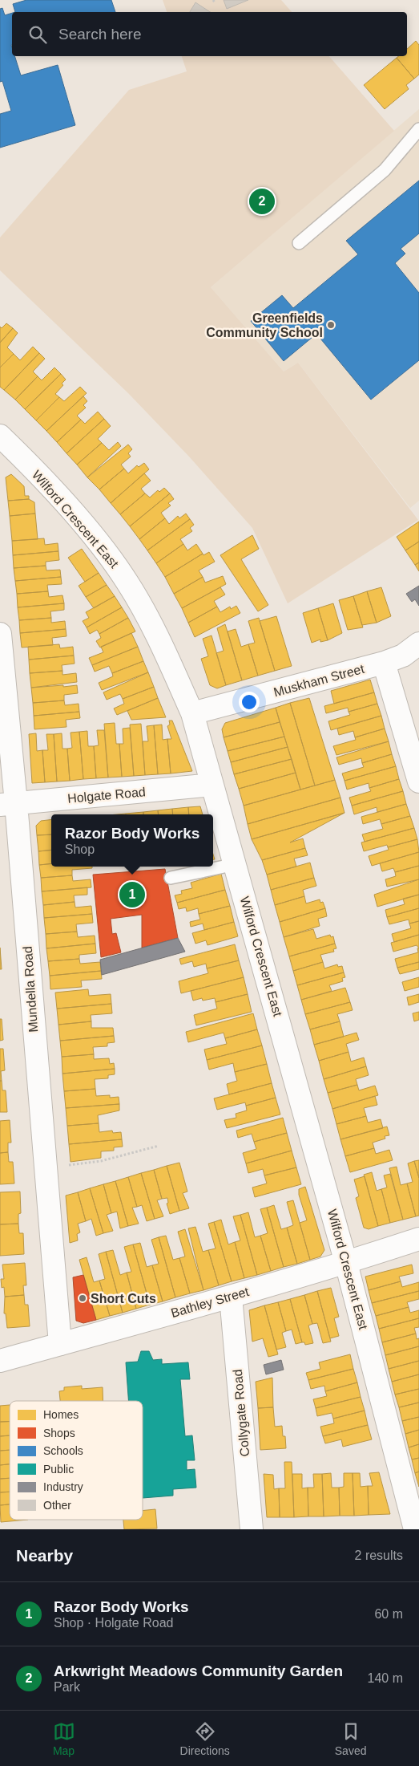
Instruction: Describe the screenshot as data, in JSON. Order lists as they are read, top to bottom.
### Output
{
  "streets": {
    "street": [
      "Wilford Crescent East",
      "Muskham Street",
      "Holgate Road",
      "Mundella Road",
      "Bathley Street",
      "Collygate Road"
    ]
  },
  "crossings": [
    ["Wilford Crescent East", "Muskham Street"],
    ["Wilford Crescent East", "Holgate Road"],
    ["Wilford Crescent East", "Bathley Street"],
    ["Holgate Road", "Mundella Road"],
    ["Mundella Road", "Bathley Street"],
    ["Bathley Street", "Collygate Road"]
  ],
  "places": ["Greenfields Community School", "Short Cuts"],
  "legend": [
    "Homes",
    "Shops",
    "Schools",
    "Public",
    "Industry",
    "Other"
  ],
  "page": {
    "search": "Search here",
    "pins": ["2", "1"],
    "popup": ["Razor Body Works", "Shop"],
    "heading": ["Nearby", "2 results"],
    "list": [
      {
        "mark": "1",
        "name": "Razor Body Works",
        "note": "Shop · Holgate Road",
        "value": "60 m"
      },
      {
        "mark": "2",
        "name": "Arkwright Meadows Community Garden",
        "note": "Park",
        "value": "140 m"
      }
    ],
    "nav": ["Map", "Directions", "Saved"]
  }
}
